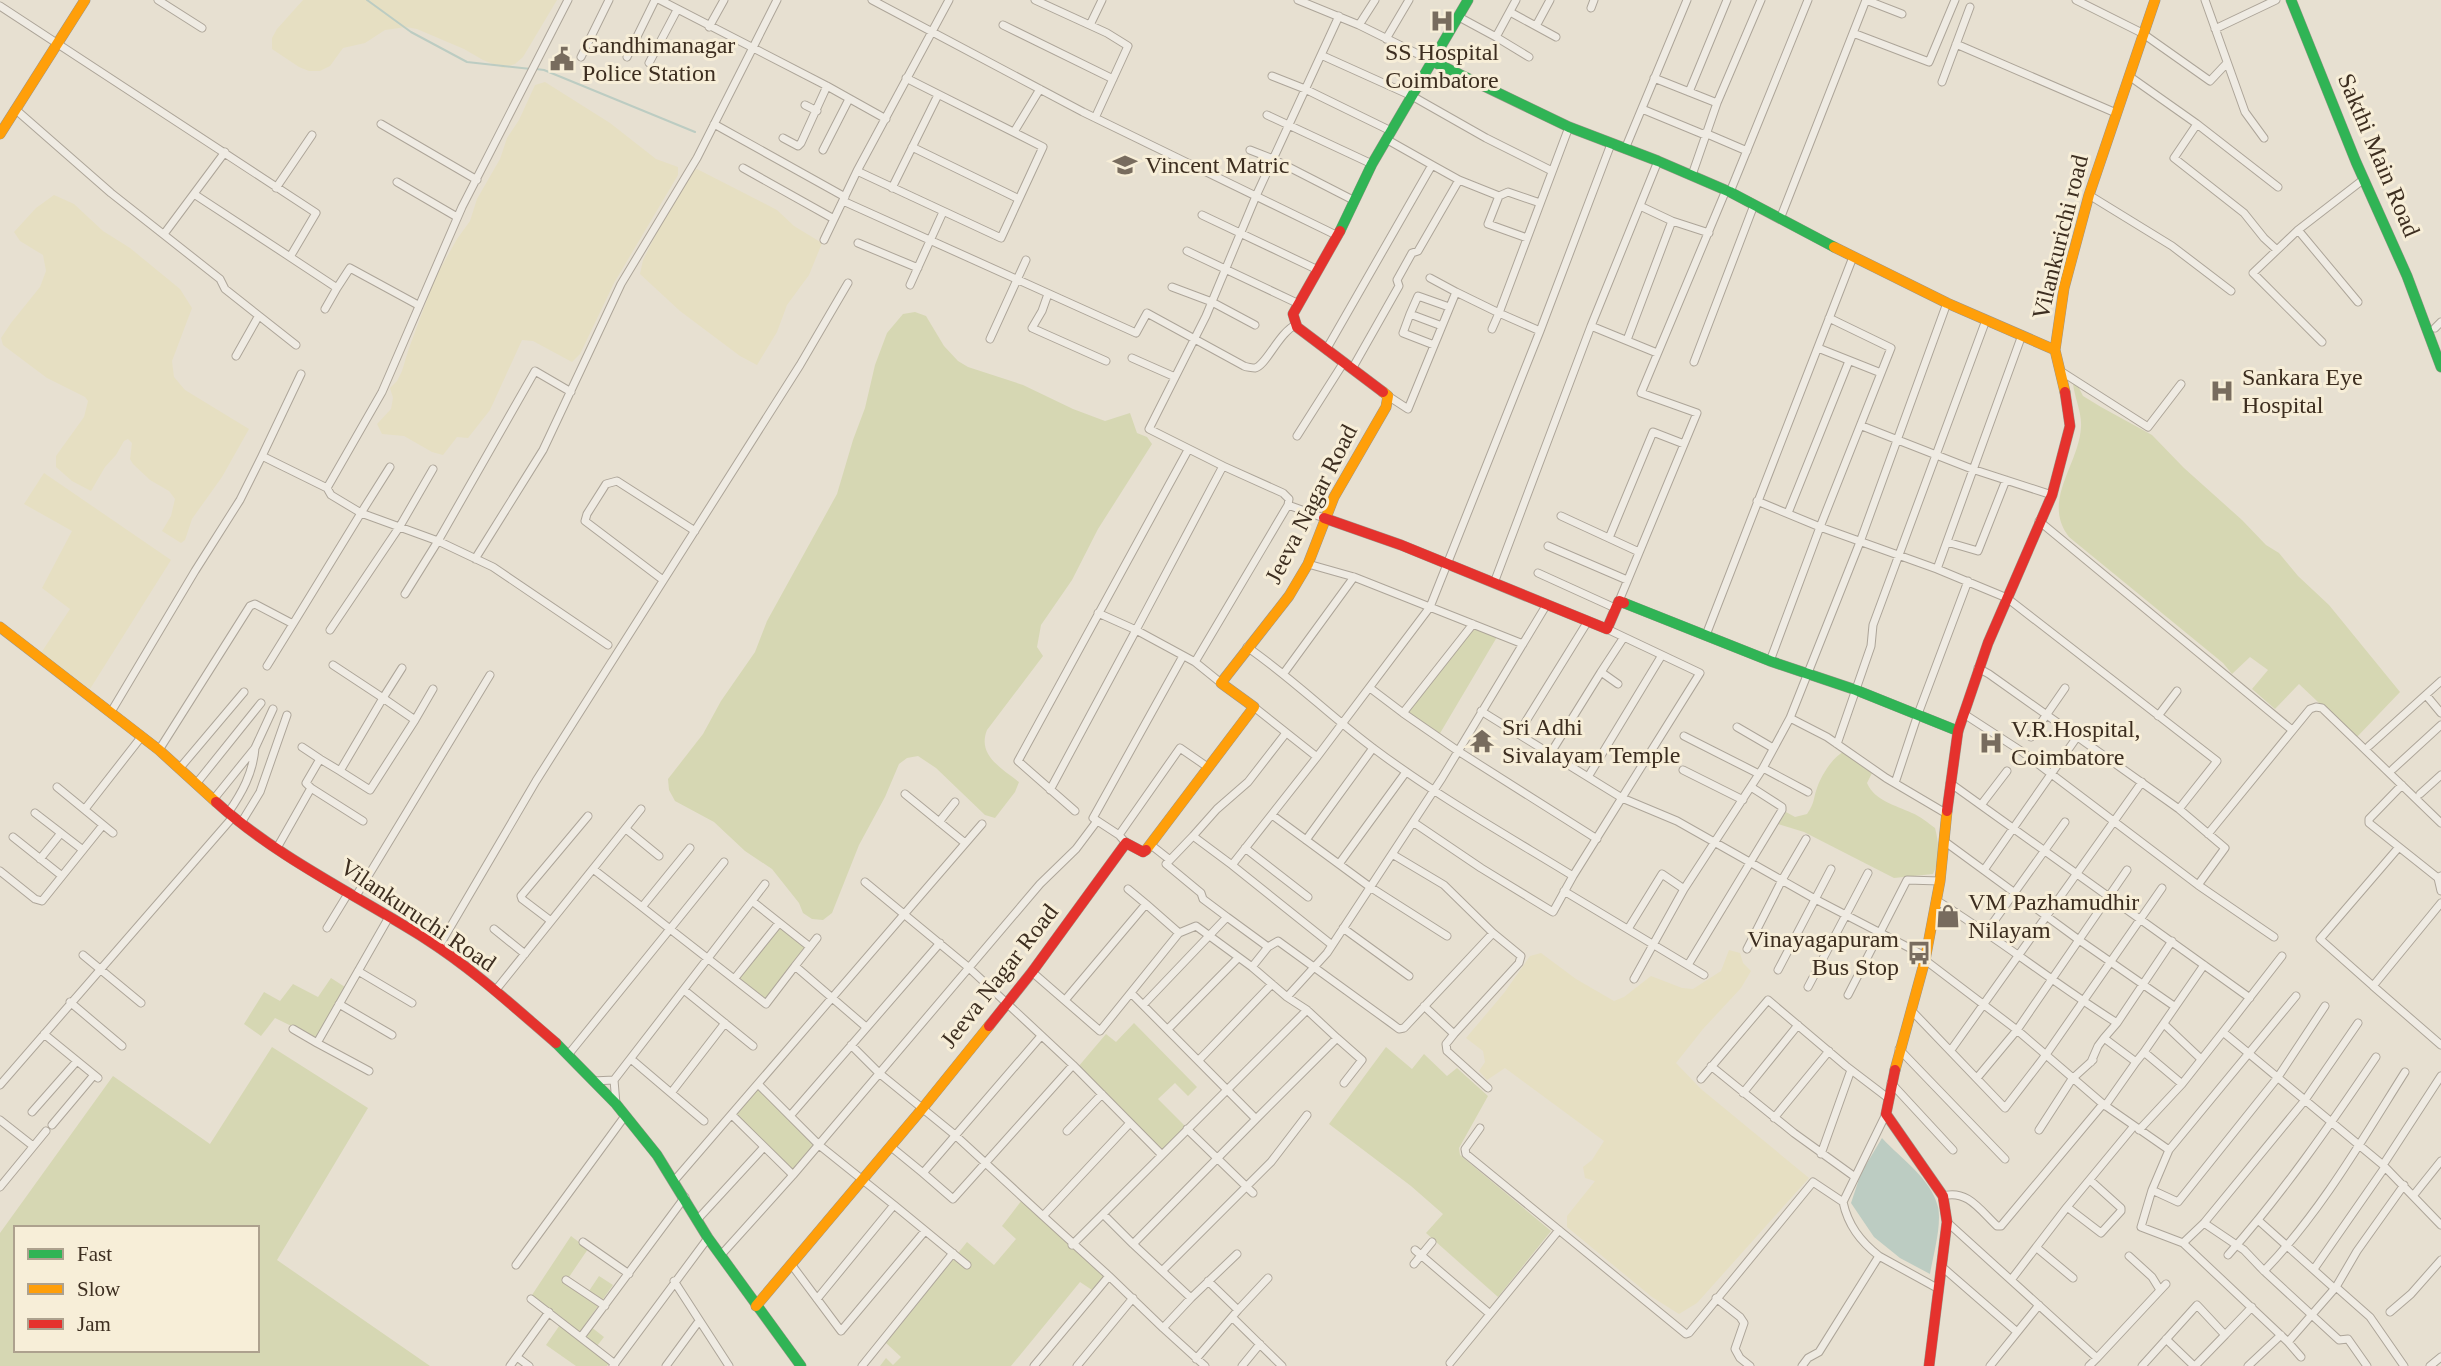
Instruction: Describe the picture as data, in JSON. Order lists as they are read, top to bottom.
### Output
{
  "streets": {
    "main road": [
      "Sakthi Main Road",
      "Vilankurichi road",
      "Jeeva Nagar Road",
      "Vilankuruchi Road"
    ]
  },
  "crossings": [
    ["Jeeva Nagar Road", "Vilankuruchi Road"]
  ],
  "places": {
    "hospital": ["SS Hospital Coimbatore", "Sankara Eye Hospital", "V.R.Hospital, Coimbatore"],
    "public building": ["Gandhimanagar Police Station"],
    "school or university": ["Vincent Matric"],
    "temple": ["Sri Adhi Sivalayam Temple"],
    "shop": ["VM Pazhamudhir Nilayam"],
    "bus stop": ["Vinayagapuram Bus Stop"]
  },
  "legend": ["Fast", "Slow", "Jam"]
}
